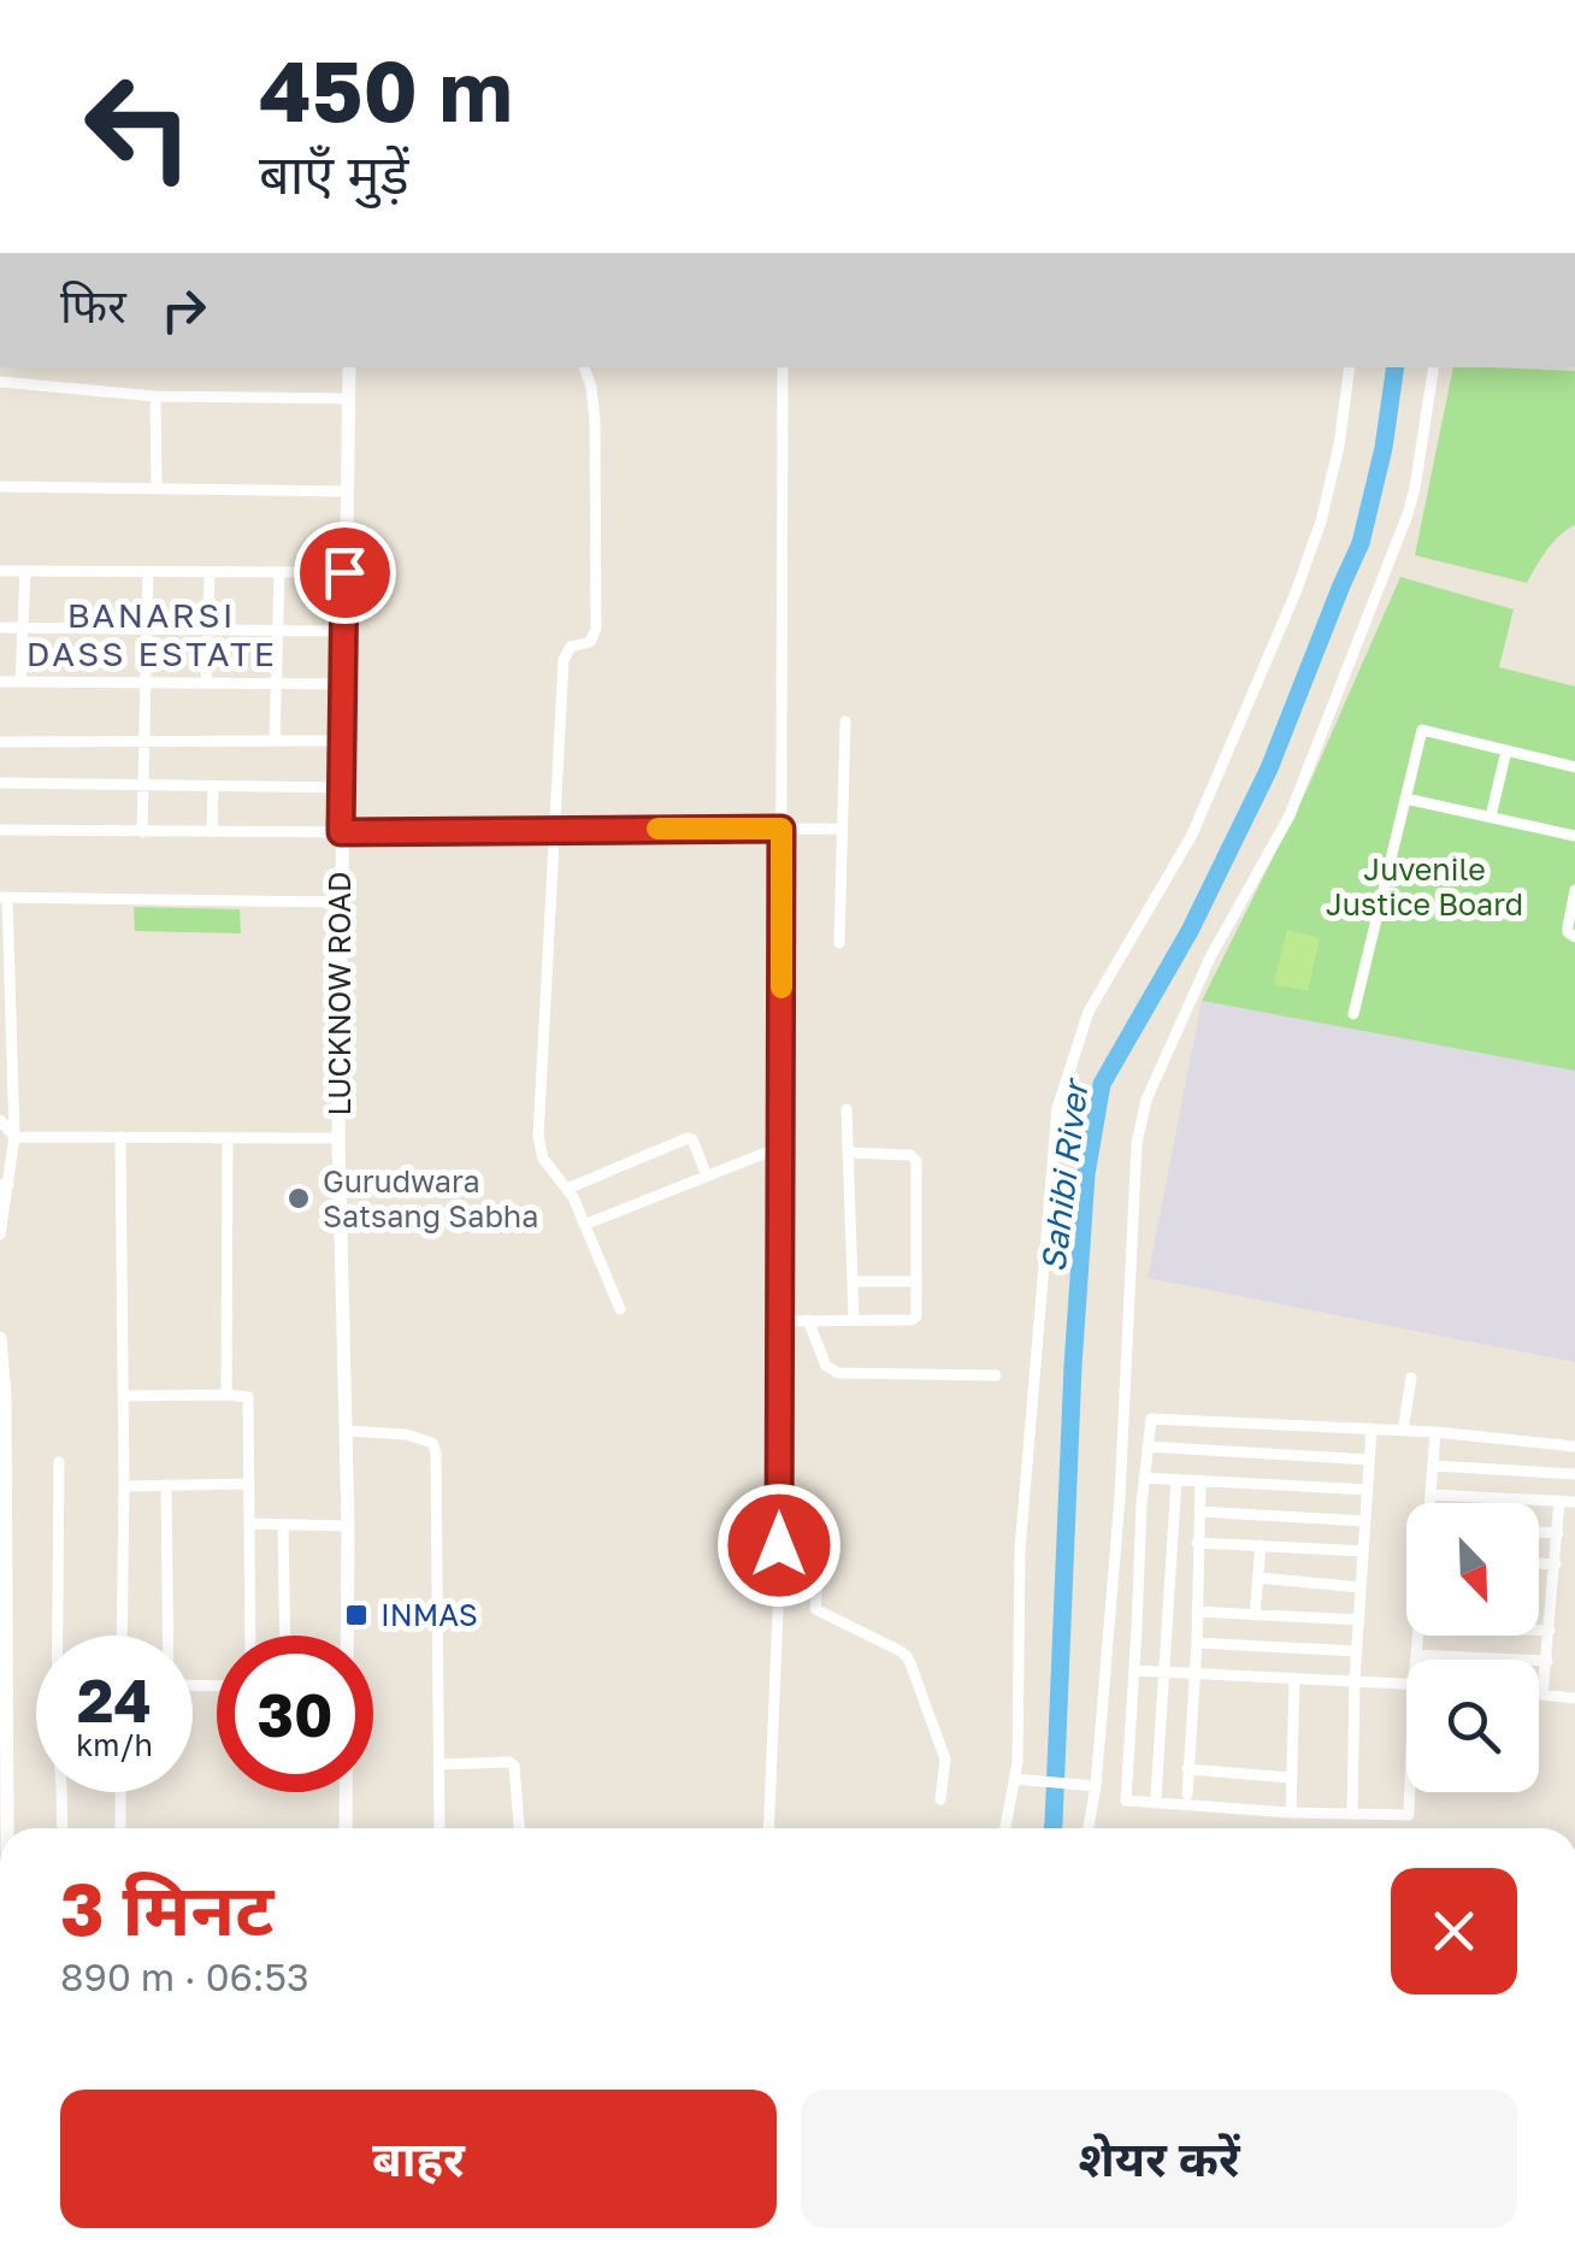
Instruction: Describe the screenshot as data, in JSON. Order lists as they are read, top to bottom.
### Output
{
  "streets": {
    "street": ["LUCKNOW ROAD"]
  },
  "districts": ["BANARSI DASS ESTATE"],
  "water": ["Sahibi River"],
  "parks": ["Juvenile Justice Board"],
  "places": {
    "other": ["Gurudwara Satsang Sabha"],
    "transit": ["INMAS"]
  },
  "north": "bottom right",
  "page": {
    "turn": ["450 m", "बाएँ मुड़ें"],
    "then": "फिर",
    "speed": "24 km/h",
    "limit": "30",
    "heading": ["3 मिनट", "890 m · 06:53"],
    "buttons": ["बाहर", "शेयर करें"]
  }
}
